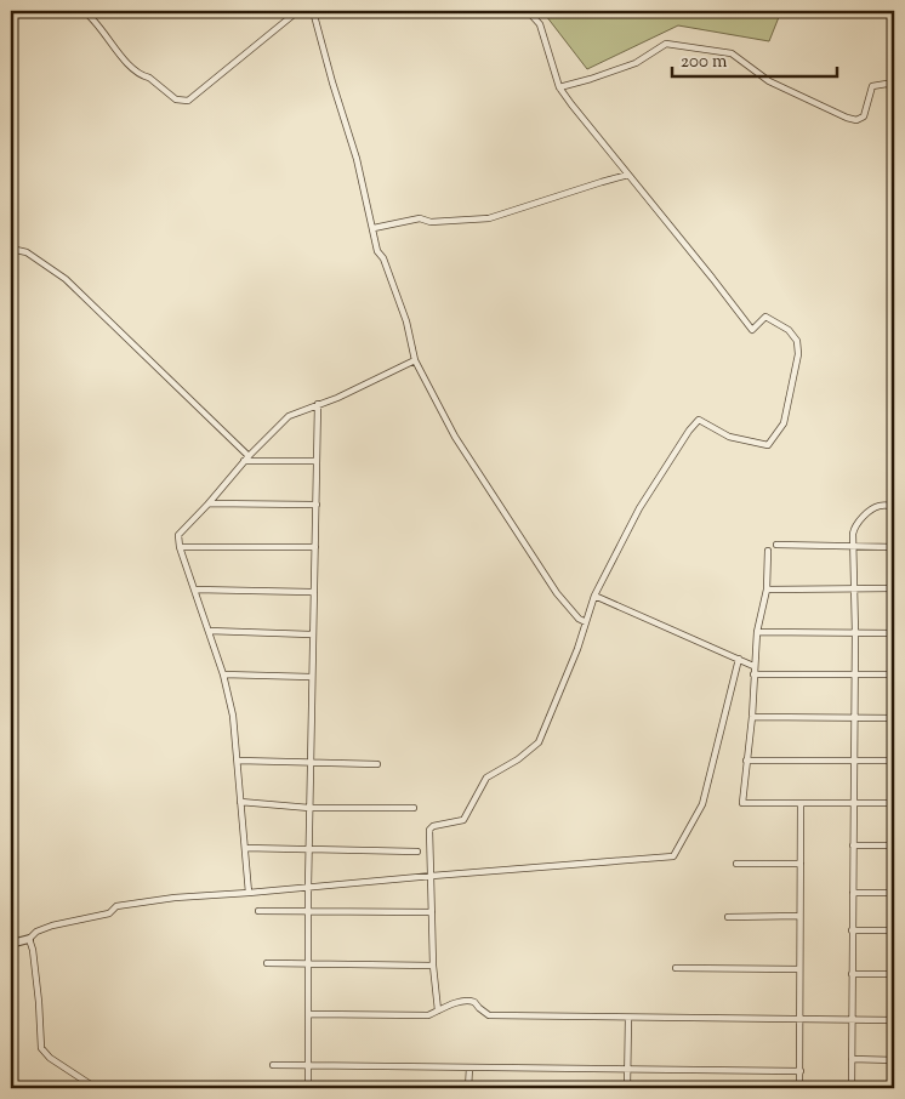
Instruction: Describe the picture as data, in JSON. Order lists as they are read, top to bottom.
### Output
{
  "scale_bar": "200 m"
}
